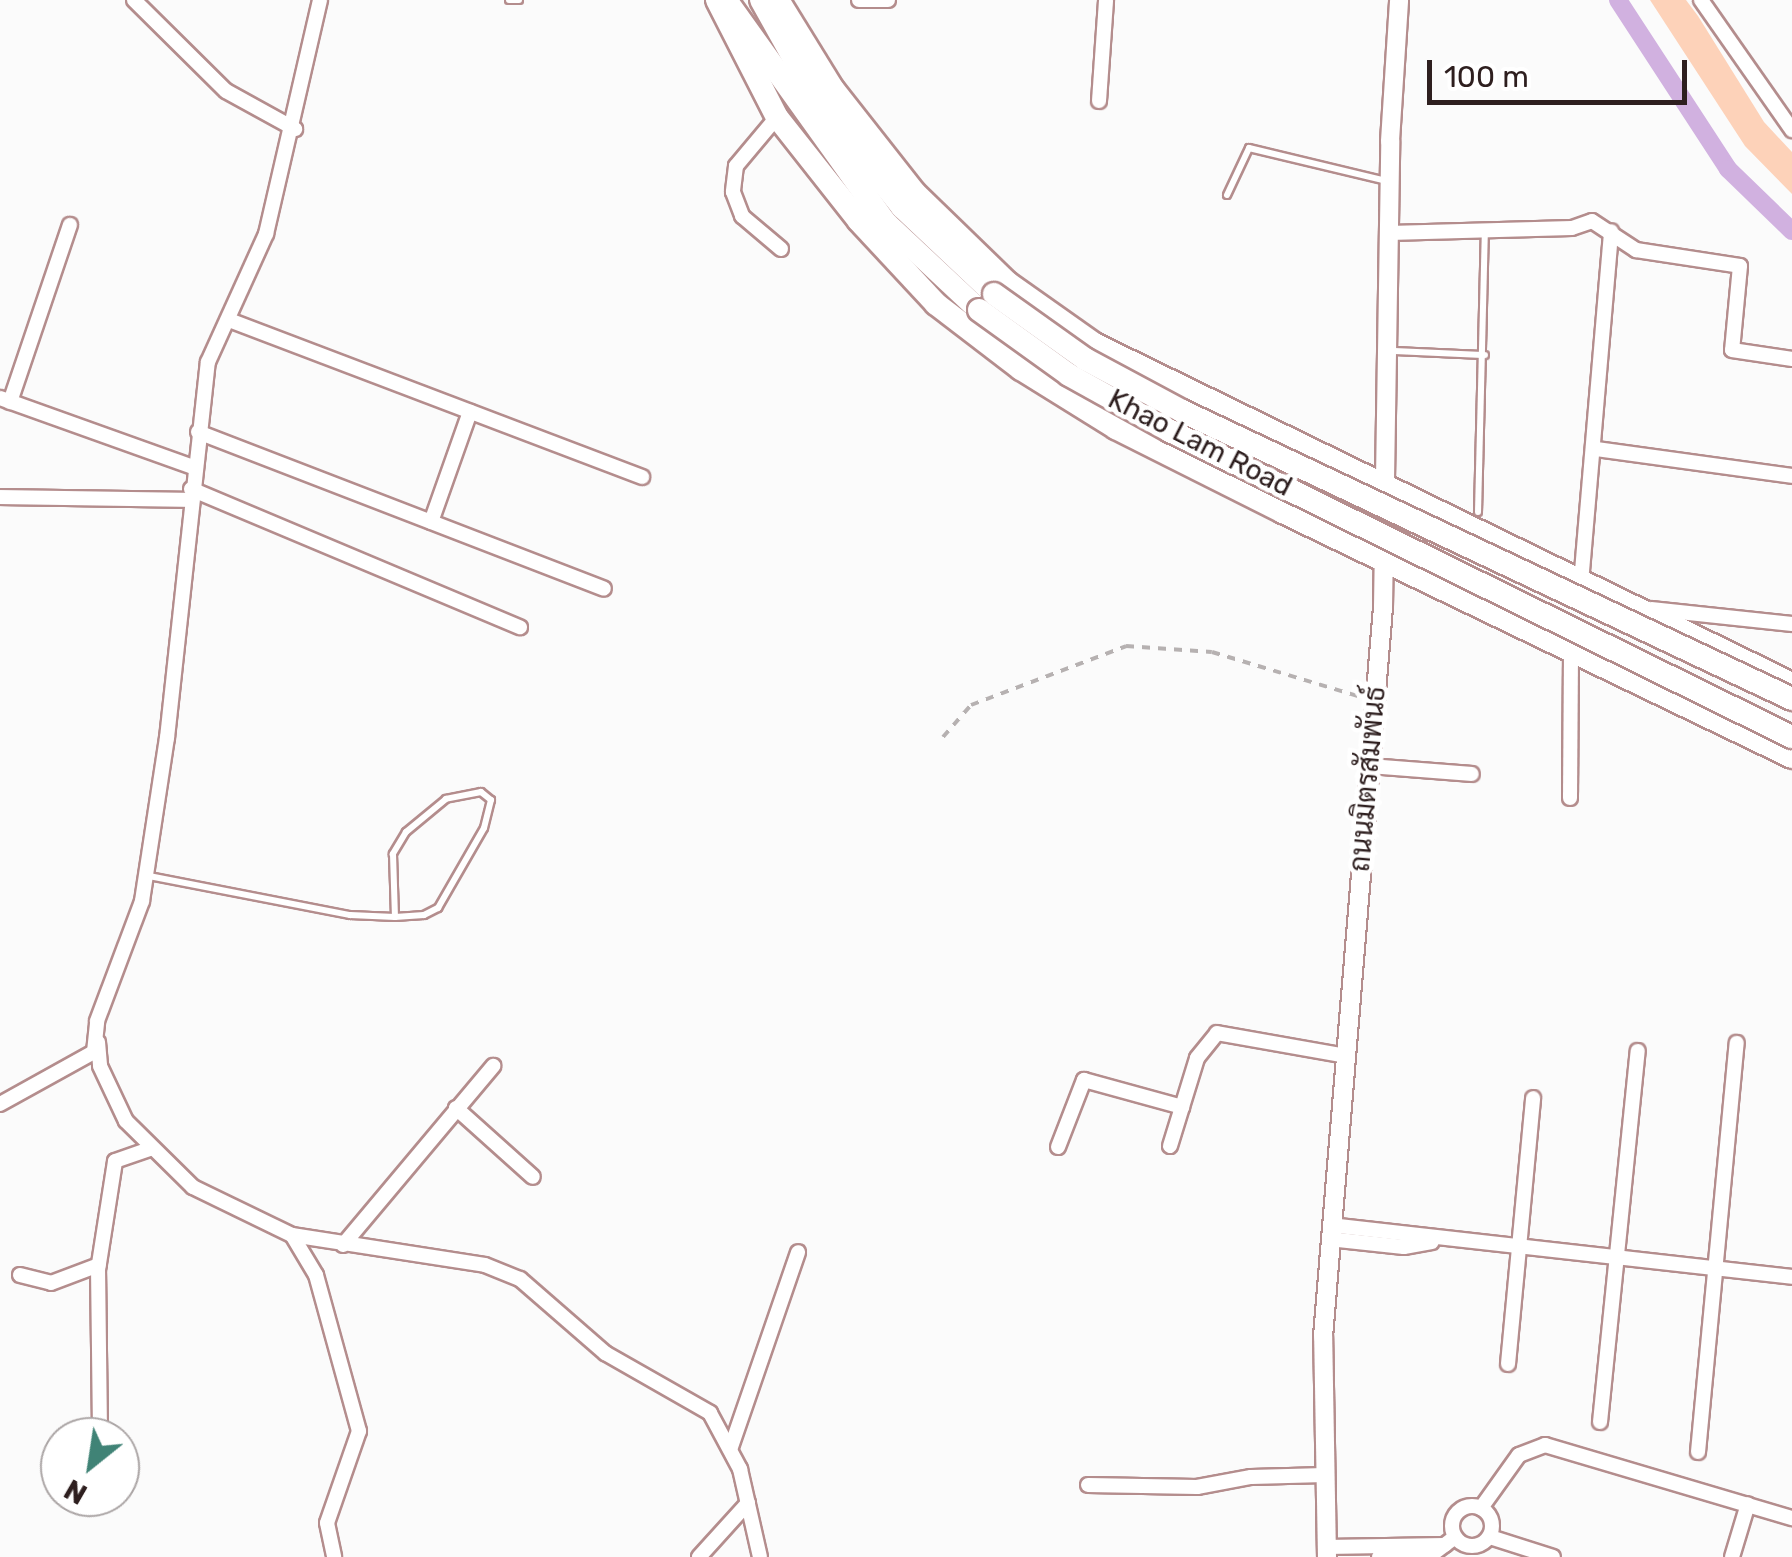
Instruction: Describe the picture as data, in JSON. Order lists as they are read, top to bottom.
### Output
{
  "streets": {
    "main road": ["Khao Lam Road"],
    "street": ["ถนนมิตรสัมพันธ์"]
  },
  "scale_bar": "100 m",
  "north": "bottom left"
}
